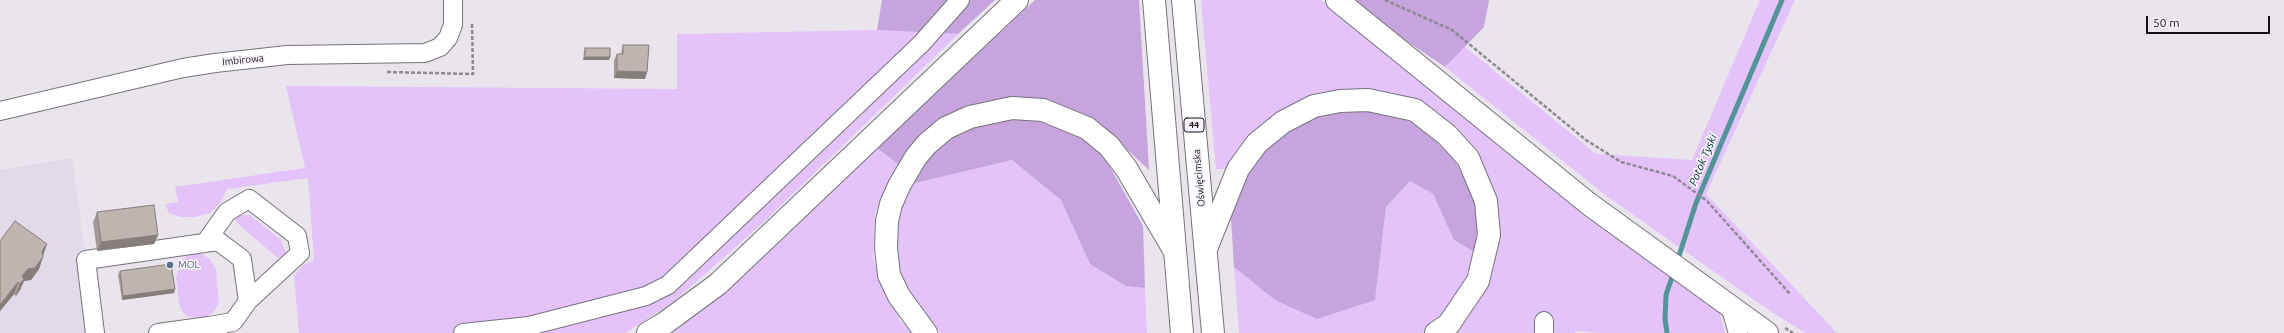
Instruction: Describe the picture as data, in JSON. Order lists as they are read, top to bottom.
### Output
{
  "streets": {
    "main road": ["44", "Oświęcimska"],
    "street": ["Imbirowa"]
  },
  "water": ["Potok Tyski"],
  "places": ["MOL"],
  "scale_bar": "50 m"
}
